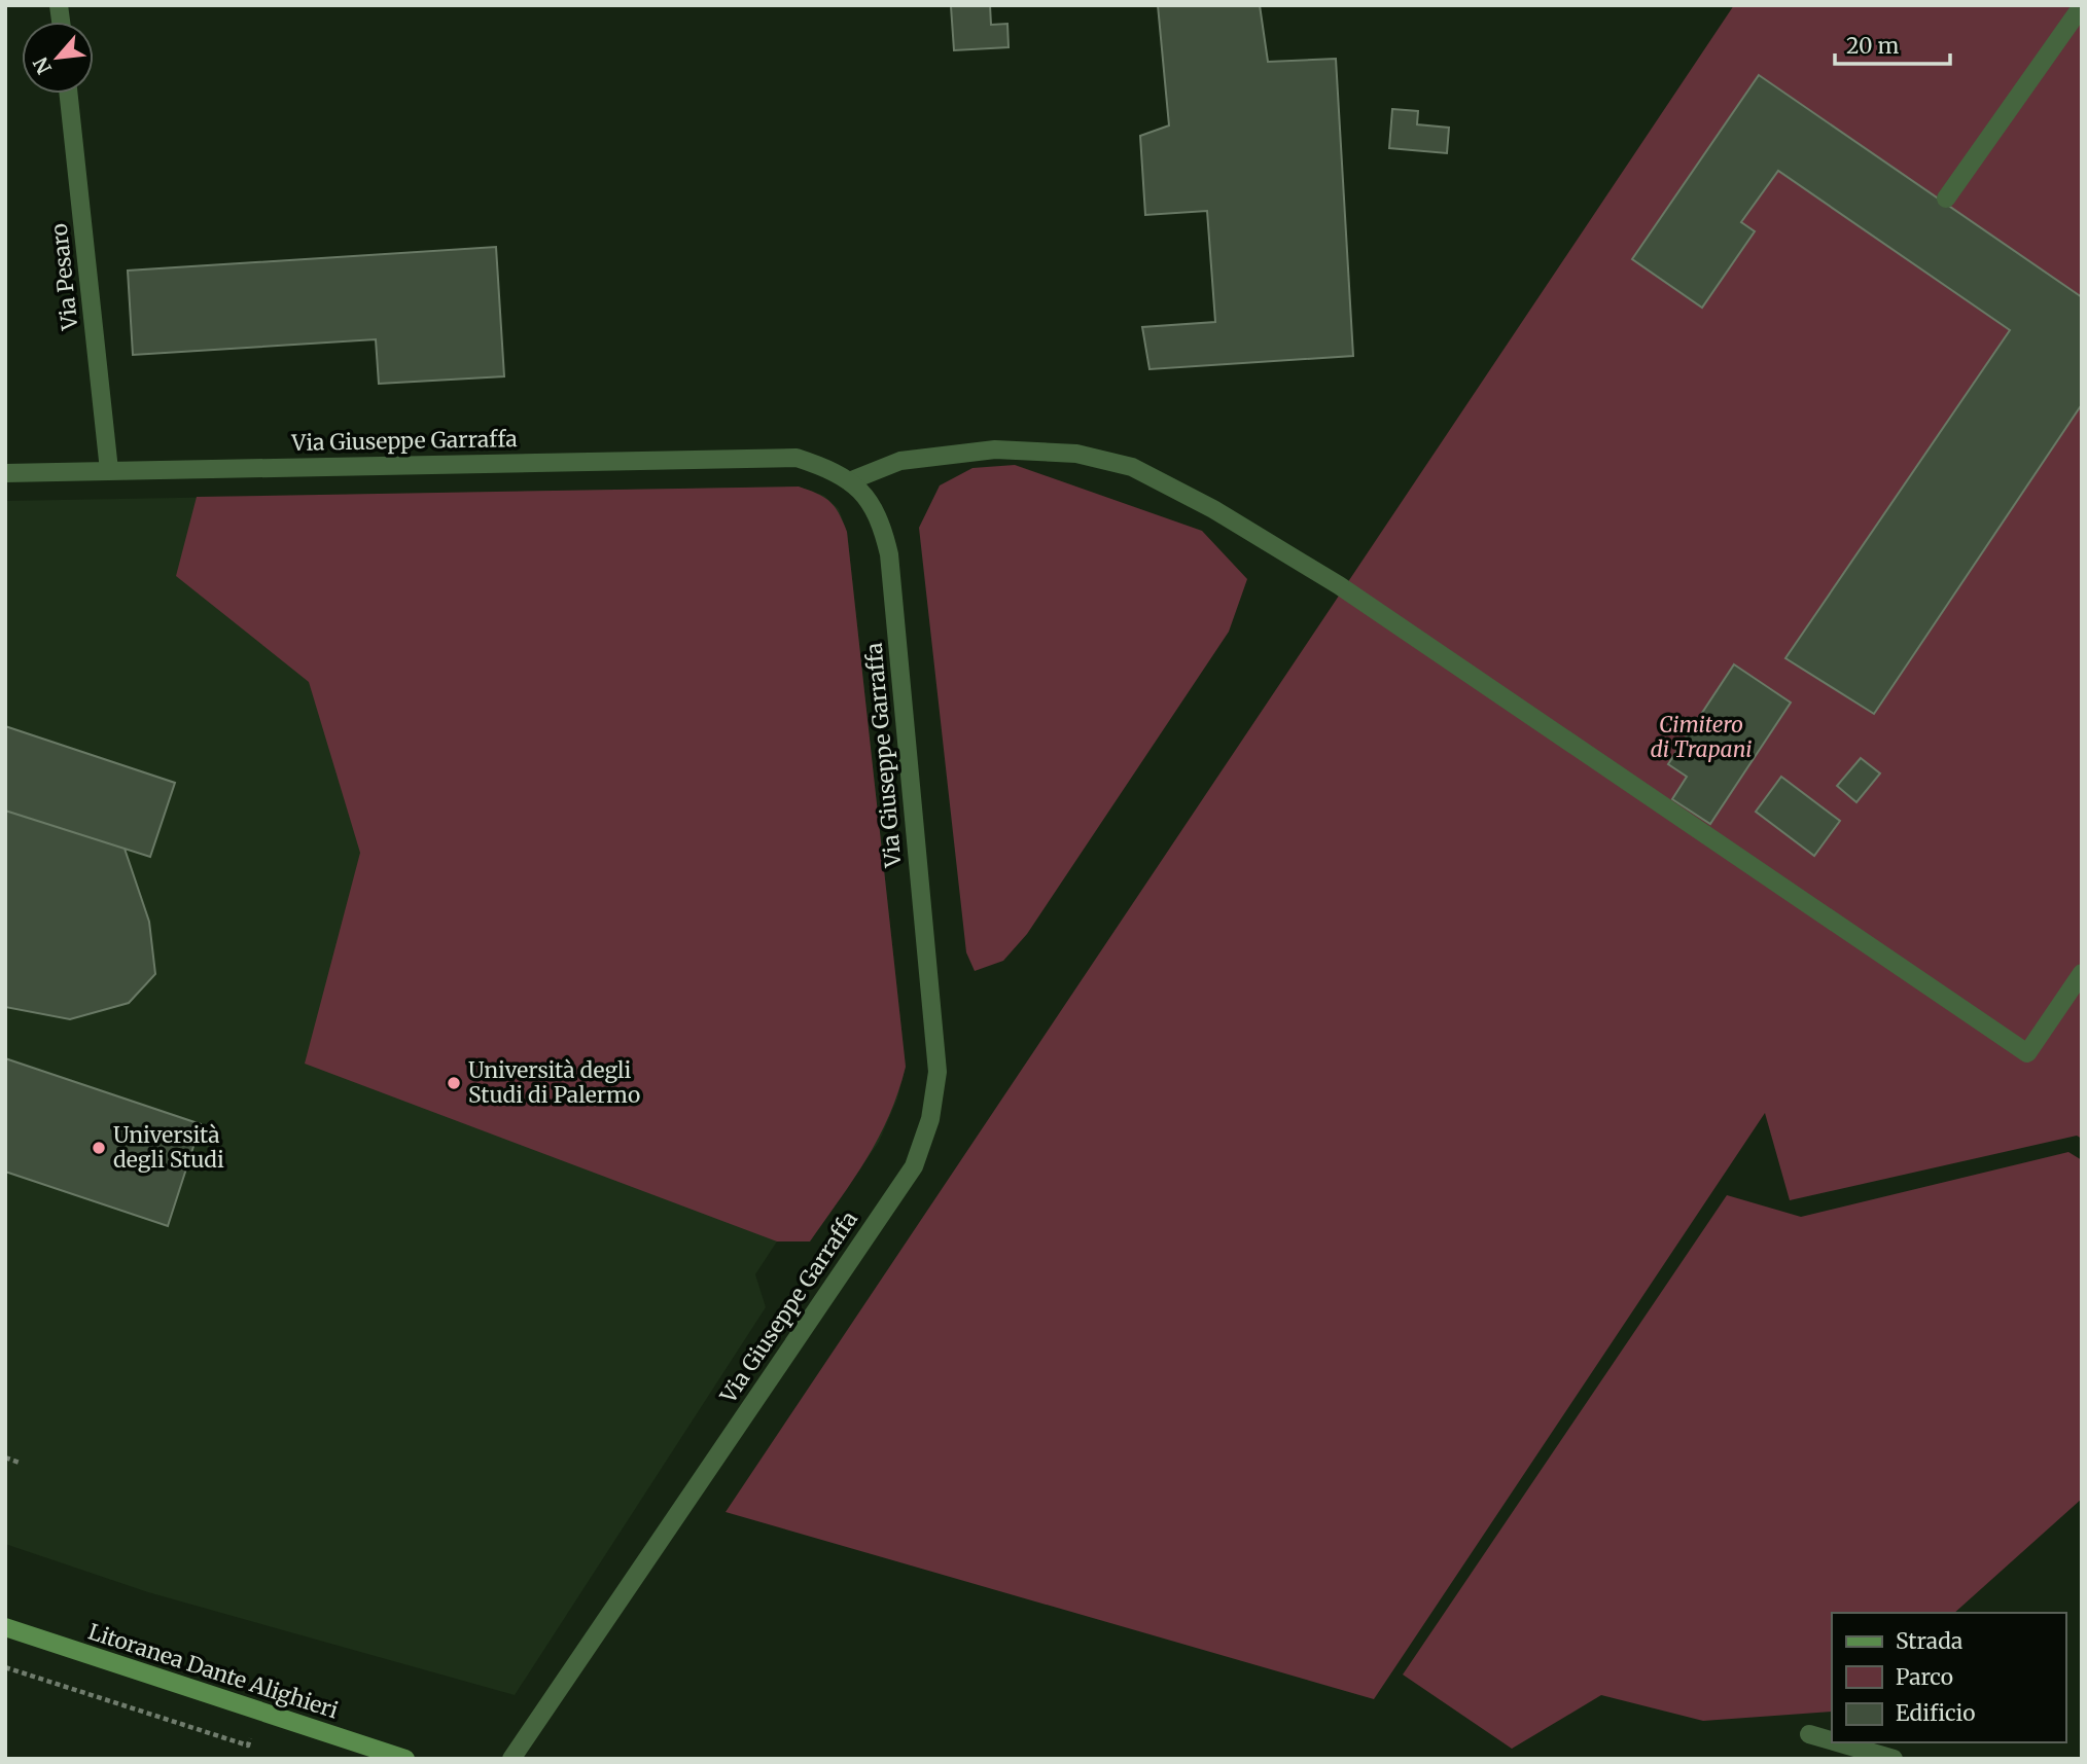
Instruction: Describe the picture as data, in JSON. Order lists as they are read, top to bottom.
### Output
{
  "streets": {
    "main road": ["Litoranea Dante Alighieri"],
    "street": ["Via Pesaro", "Via Giuseppe Garraffa"]
  },
  "crossings": [
    ["Via Pesaro", "Via Giuseppe Garraffa"]
  ],
  "parks": ["Cimitero di Trapani"],
  "places": ["Università degli Studi di Palermo", "Università degli Studi"],
  "legend": ["Strada", "Parco", "Edificio"],
  "scale_bar": "20 m",
  "north": "bottom left"
}
